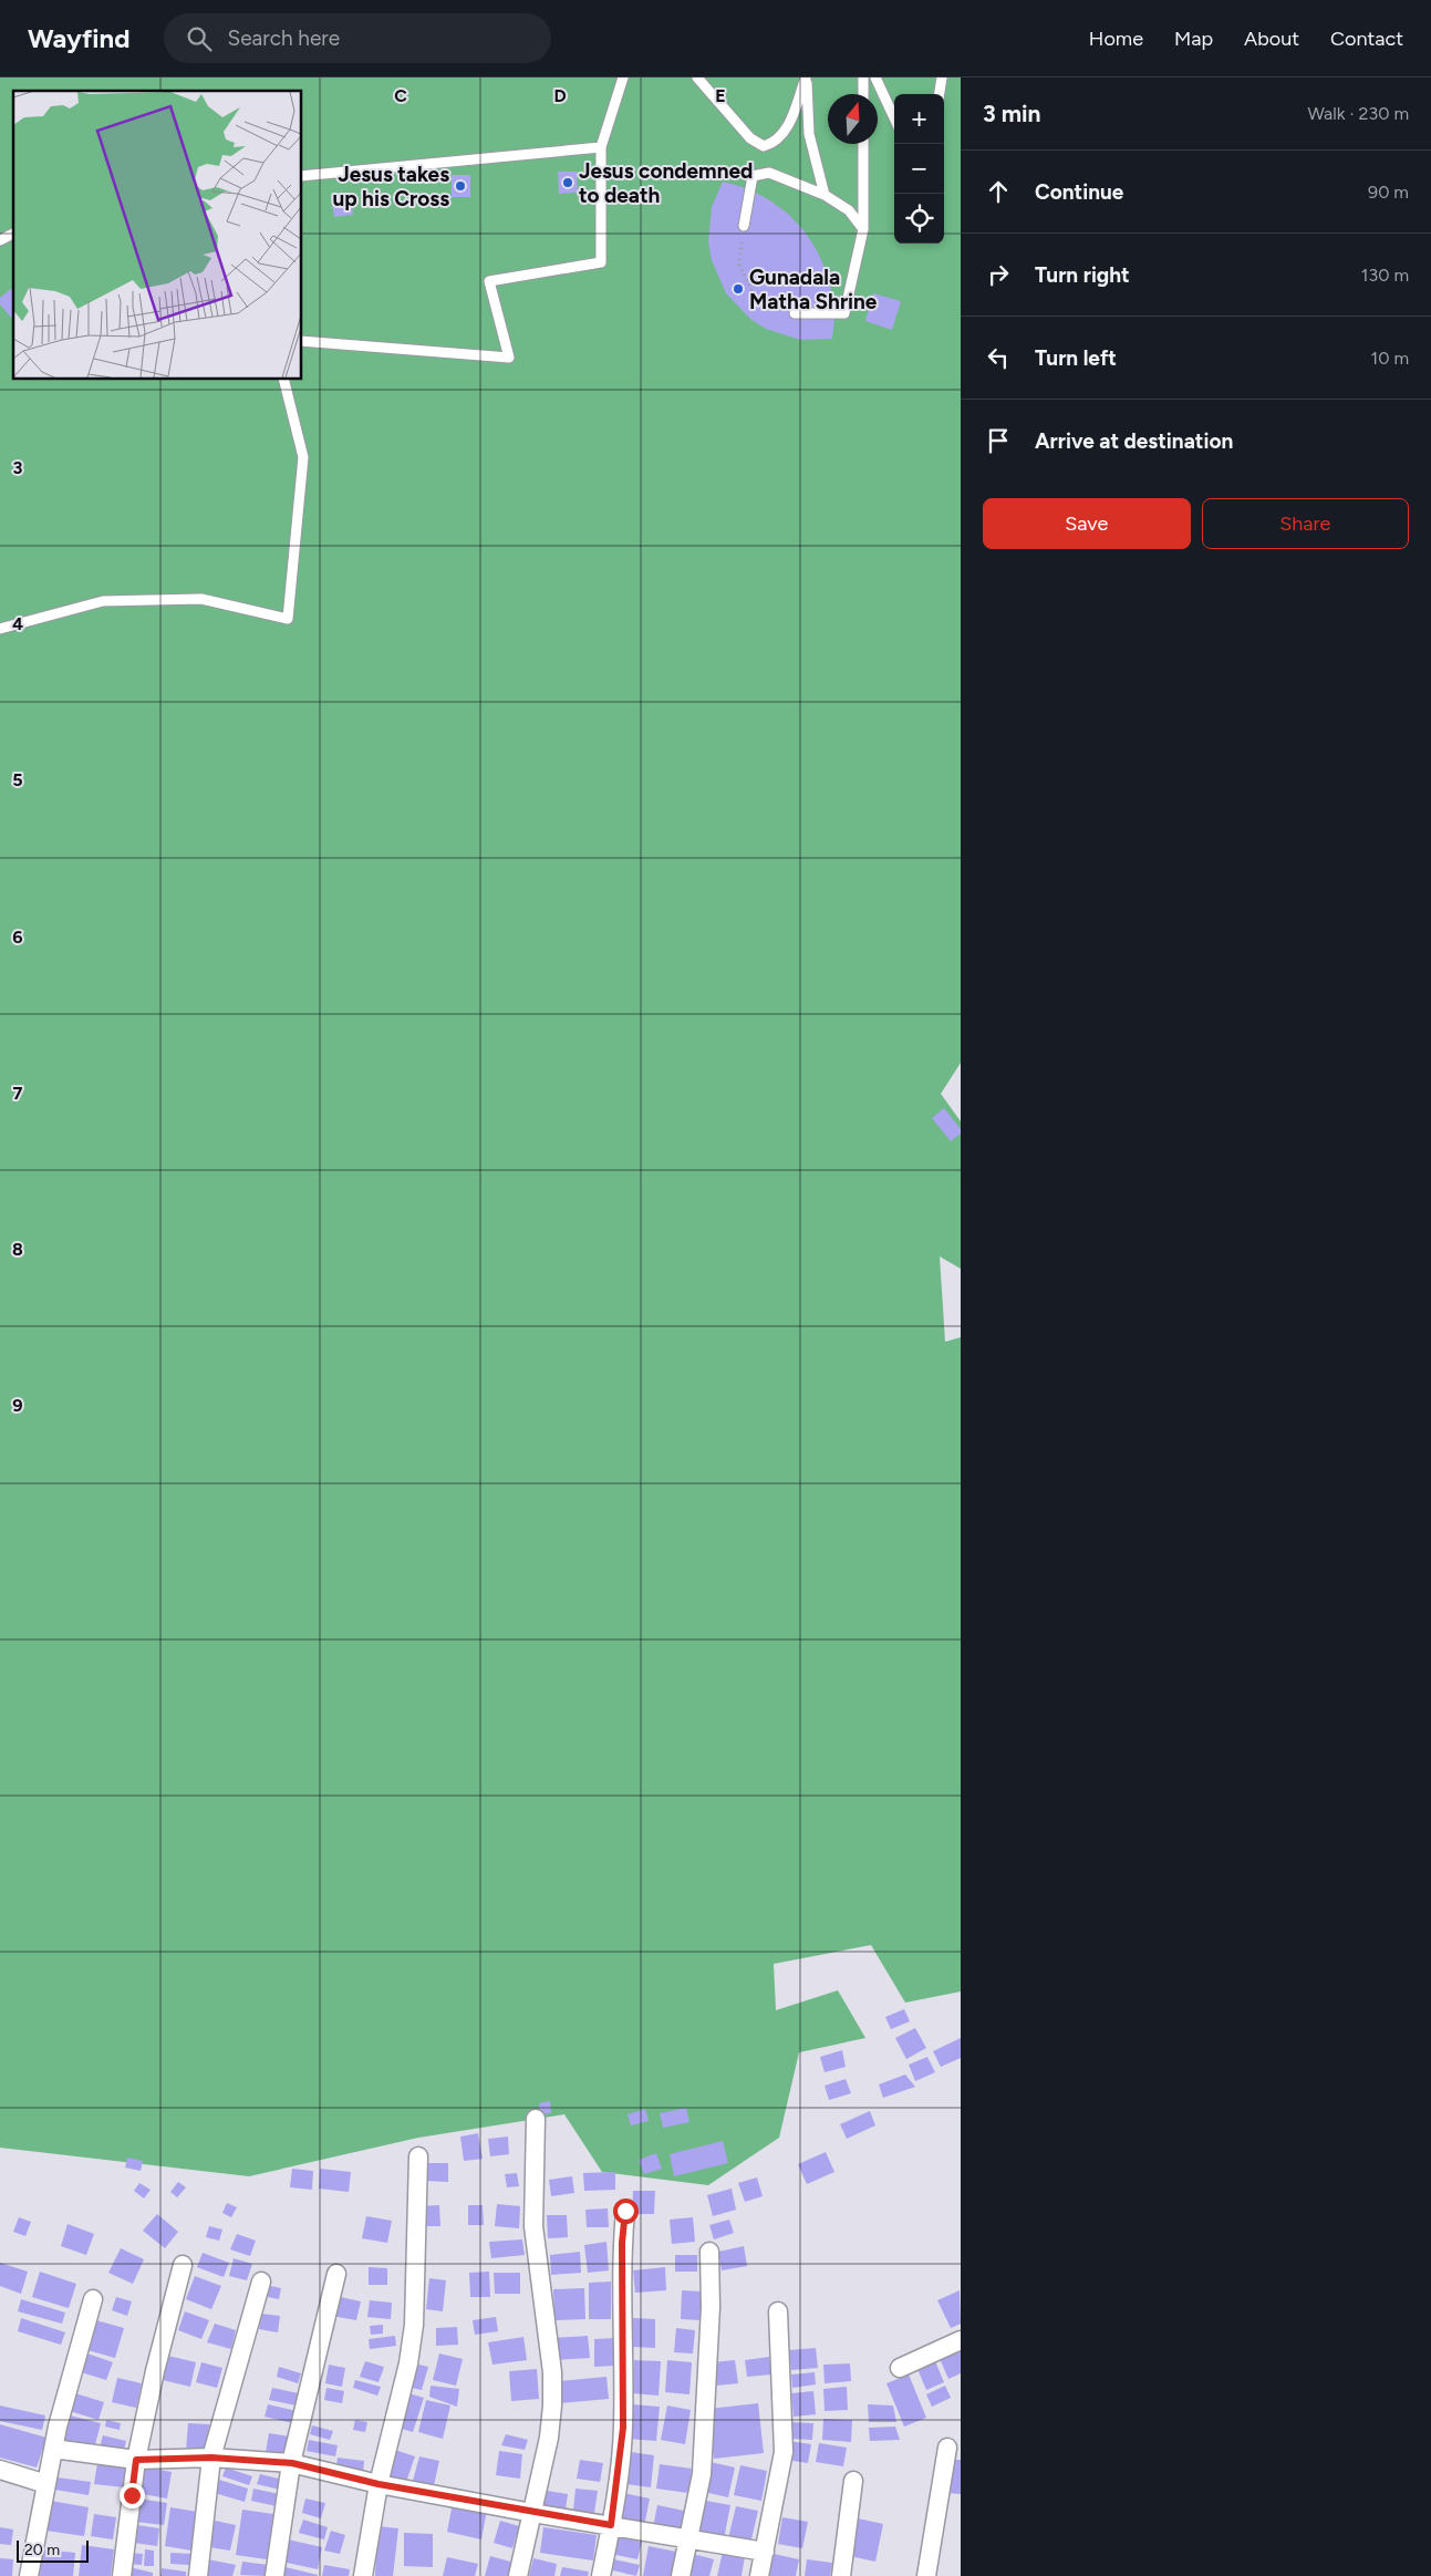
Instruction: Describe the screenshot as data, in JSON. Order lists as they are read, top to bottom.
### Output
{
  "places": ["Jesus condemned to death", "Jesus takes up his Cross", "Gunadala Matha Shrine"],
  "scale_bar": "20 m",
  "north": "top",
  "page": {
    "header": "Wayfind",
    "search": "Search here",
    "nav": [
      "Home",
      "Map",
      "About",
      "Contact"
    ],
    "heading": ["3 min", "Walk · 230 m"],
    "map_buttons": ["+", "−"],
    "list": [
      ["Continue", "90 m"],
      ["Turn right", "130 m"],
      ["Turn left", "10 m"],
      "Arrive at destination"
    ],
    "buttons": ["Save", "Share"],
    "scale": "20 m"
  },
  "grid": {
    "columns": ["C", "D", "E"],
    "rows": [
      "3",
      "4",
      "5",
      "6",
      "7",
      "8",
      "9"
    ]
  }
}
